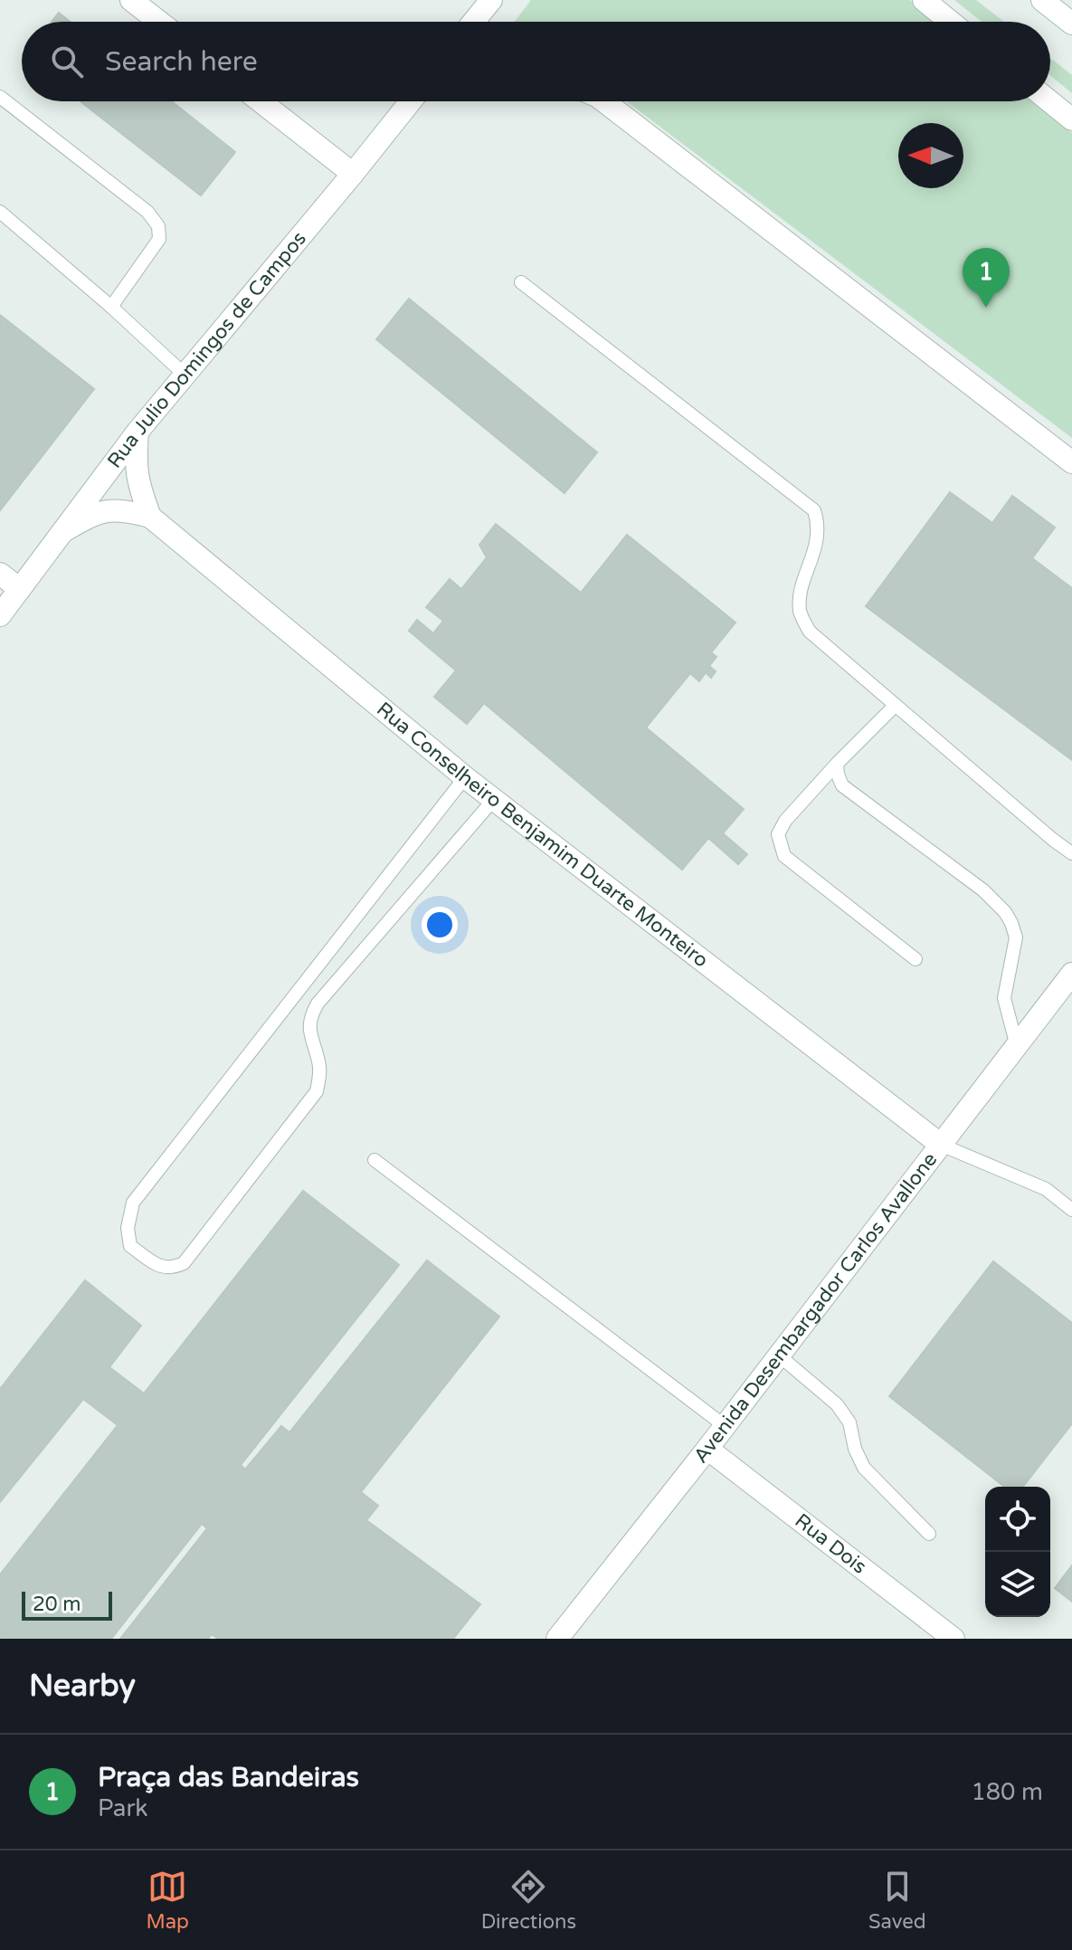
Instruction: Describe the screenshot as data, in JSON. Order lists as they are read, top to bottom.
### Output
{
  "streets": {
    "street": [
      "Rua Julio Domingos de Campos",
      "Rua Conselheiro Benjamim Duarte Monteiro",
      "Avenida Desembargador Carlos Avallone",
      "Rua Dois"
    ]
  },
  "crossings": [
    ["Rua Julio Domingos de Campos", "Rua Conselheiro Benjamim Duarte Monteiro"],
    ["Rua Conselheiro Benjamim Duarte Monteiro", "Avenida Desembargador Carlos Avallone"],
    ["Avenida Desembargador Carlos Avallone", "Rua Dois"]
  ],
  "scale_bar": "20 m",
  "north": "left",
  "page": {
    "search": "Search here",
    "pins": "1",
    "scale": "20 m",
    "heading": "Nearby",
    "list": [
      {
        "mark": "1",
        "name": "Praça das Bandeiras",
        "note": "Park",
        "value": "180 m"
      }
    ],
    "nav": ["Map", "Directions", "Saved"]
  }
}
